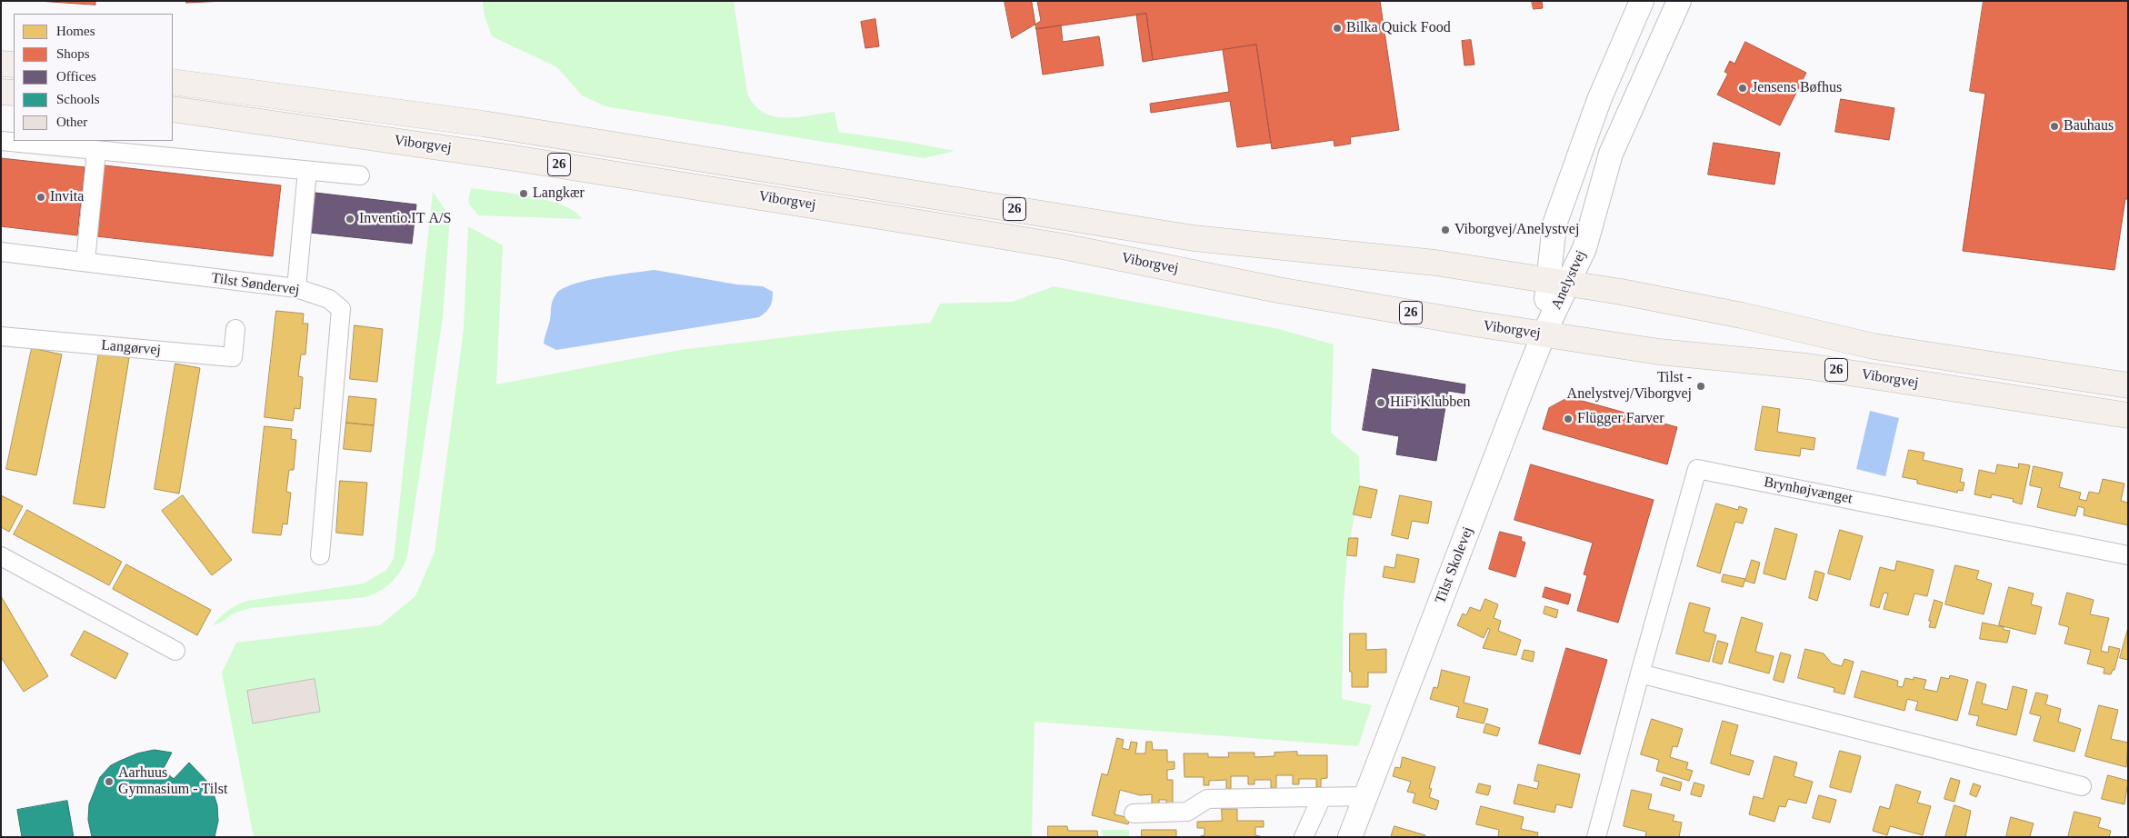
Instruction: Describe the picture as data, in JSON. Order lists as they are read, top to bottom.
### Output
{
  "streets": {
    "main road": ["Viborgvej", "26"],
    "street": [
      "Anelystvej",
      "Tilst Søndervej",
      "Langørvej",
      "Brynhøjvænget",
      "Tilst Skolevej"
    ]
  },
  "crossings": [
    ["Viborgvej", "Anelystvej"],
    ["Viborgvej", "Tilst Skolevej"],
    ["Anelystvej", "Tilst Skolevej"]
  ],
  "places": [
    "Bilka Quick Food",
    "Jensens Bøfhus",
    "Bauhaus",
    "Langkær",
    "Invita",
    "Inventio.IT A/S",
    "Viborgvej/Anelystvej",
    "Tilst - Anelystvej/Viborgvej",
    "HiFi Klubben",
    "Flügger Farver",
    "Aarhuus Gymnasium - Tilst"
  ],
  "legend": [
    "Homes",
    "Shops",
    "Offices",
    "Schools",
    "Other"
  ]
}
